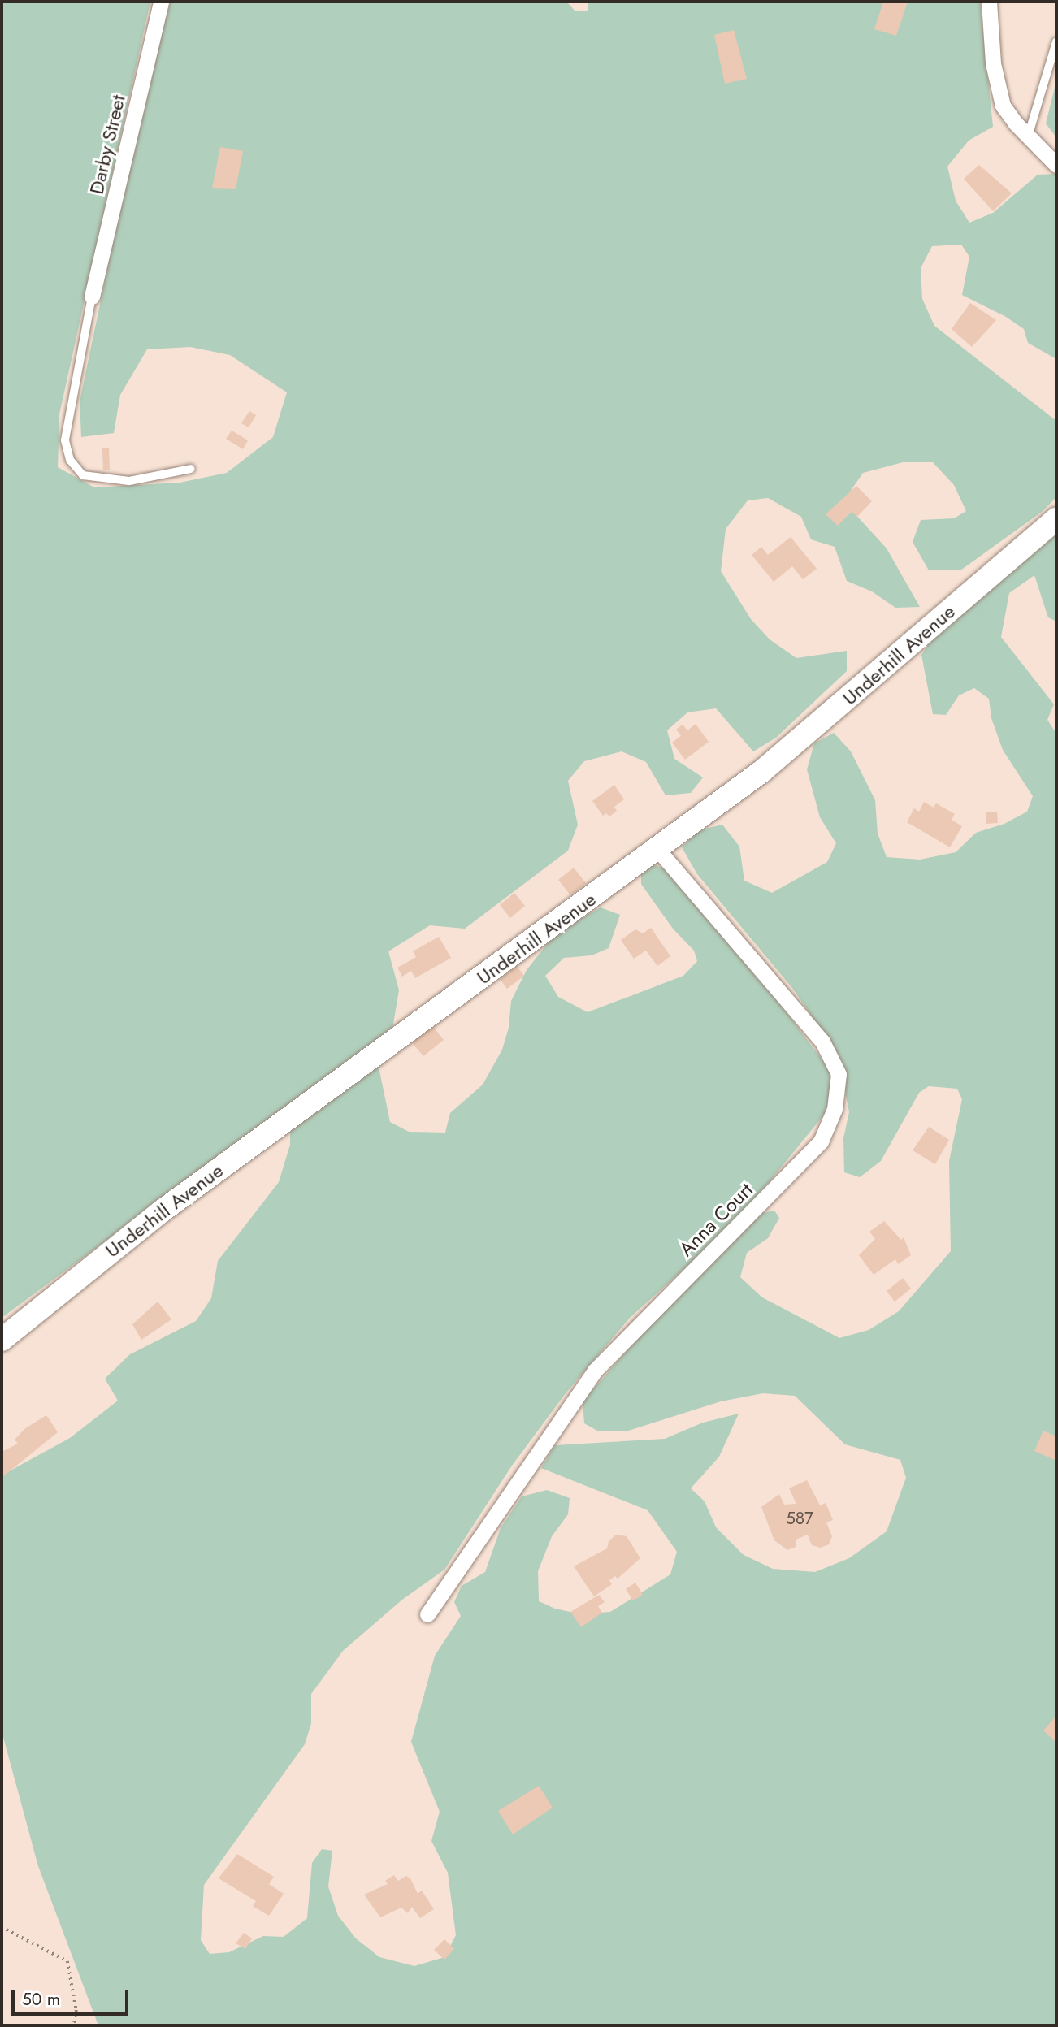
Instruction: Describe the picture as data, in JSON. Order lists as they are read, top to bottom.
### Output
{
  "streets": {
    "main road": ["Underhill Avenue"],
    "street": ["Darby Street", "Anna Court"]
  },
  "crossings": [
    ["Underhill Avenue", "Anna Court"]
  ],
  "house_numbers": ["587"],
  "scale_bar": "50 m"
}
